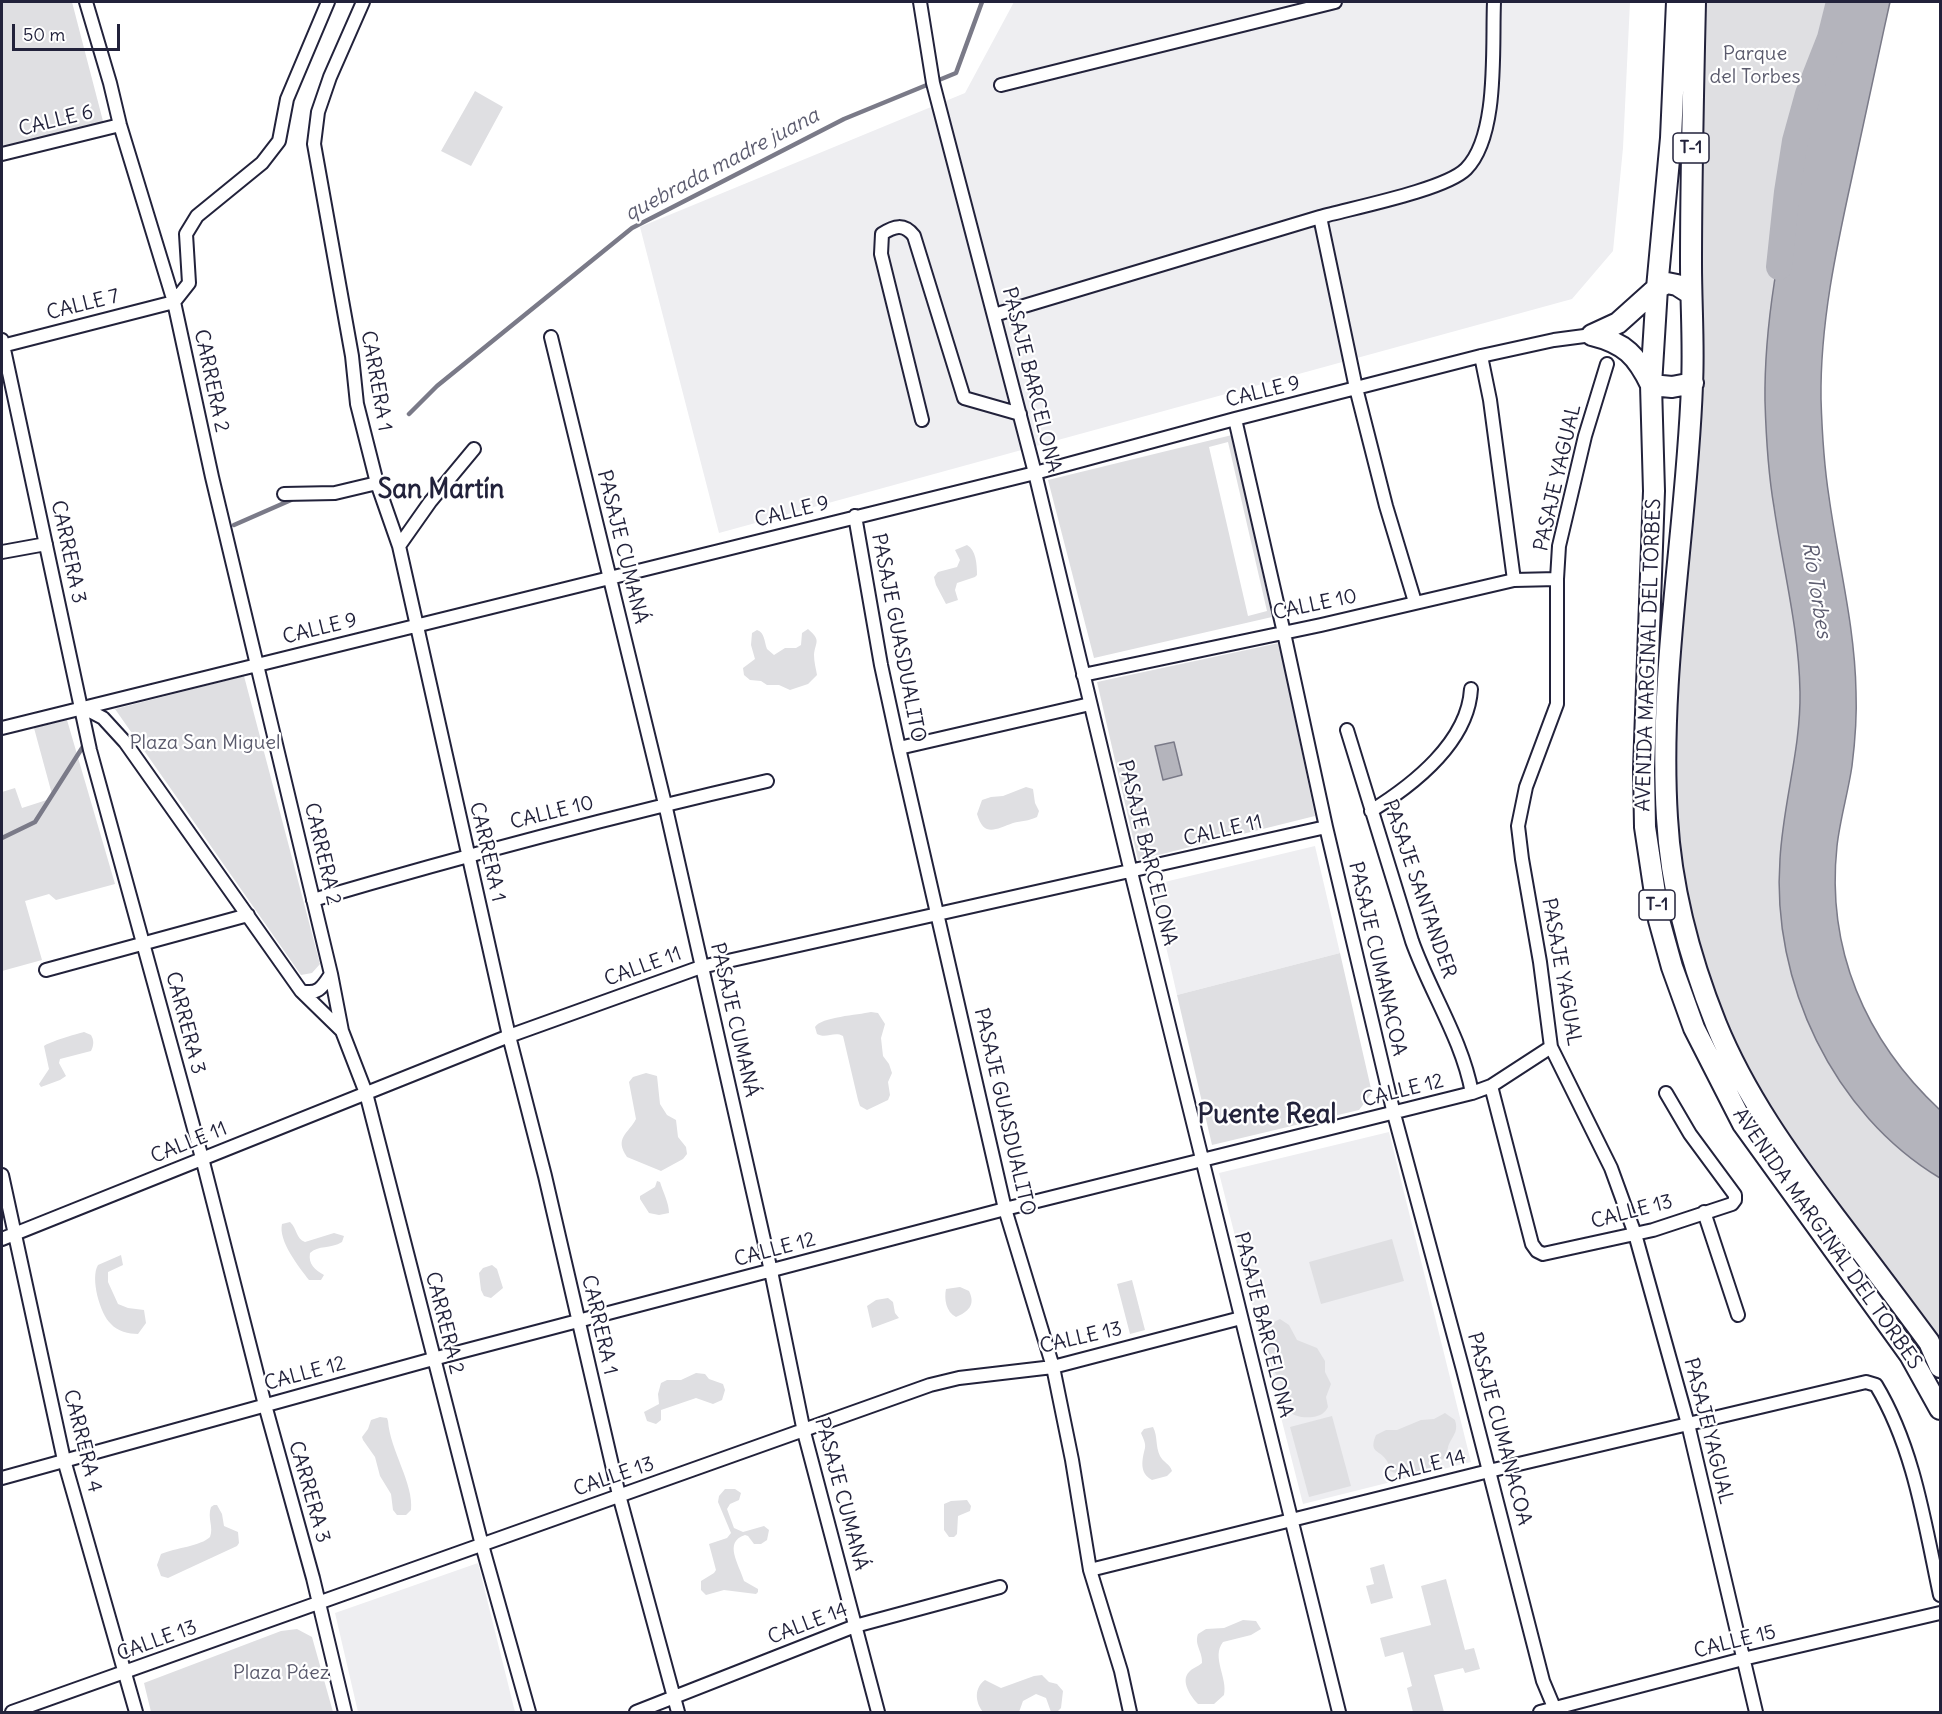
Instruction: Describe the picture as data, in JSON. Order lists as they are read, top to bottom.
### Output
{
  "streets": {
    "highway": ["T-1", "AVENIDA MARGINAL DEL TORBES"],
    "street": [
      "CALLE 6",
      "CALLE 7",
      "PASAJE BARCELONA",
      "CARRERA 2",
      "CARRERA 1",
      "CALLE 9",
      "PASAJE YAGUAL",
      "PASAJE CUMANÁ",
      "CARRERA 3",
      "CALLE 10",
      "PASAJE GUASDUALITO",
      "CALLE 11",
      "PASAJE SANTANDER",
      "PASAJE CUMANACOA",
      "CALLE 12",
      "CALLE 13",
      "CARRERA 4",
      "CALLE 14",
      "CALLE 15"
    ]
  },
  "crossings": [
    ["CALLE 6", "CARRERA 2"],
    ["CALLE 7", "CARRERA 2"],
    ["CALLE 7", "CARRERA 3"],
    ["PASAJE BARCELONA", "CALLE 9"],
    ["PASAJE BARCELONA", "CALLE 10"],
    ["PASAJE BARCELONA", "CALLE 11"],
    ["PASAJE BARCELONA", "CALLE 12"],
    ["PASAJE BARCELONA", "CALLE 13"],
    ["PASAJE BARCELONA", "CALLE 14"],
    ["CARRERA 2", "CALLE 9"],
    ["CARRERA 2", "CALLE 10"],
    ["CARRERA 2", "CALLE 11"],
    ["CARRERA 2", "CALLE 12"],
    ["CARRERA 2", "CALLE 13"],
    ["CARRERA 1", "CALLE 9"],
    ["CARRERA 1", "CALLE 10"],
    ["CARRERA 1", "CALLE 11"],
    ["CARRERA 1", "CALLE 12"],
    ["CARRERA 1", "CALLE 13"],
    ["CARRERA 1", "CALLE 14"],
    ["CALLE 9", "PASAJE CUMANÁ"],
    ["CALLE 9", "CARRERA 3"],
    ["CALLE 9", "PASAJE GUASDUALITO"],
    ["CALLE 9", "PASAJE CUMANACOA"],
    ["PASAJE YAGUAL", "CALLE 10"],
    ["PASAJE YAGUAL", "CALLE 12"],
    ["PASAJE YAGUAL", "CALLE 13"],
    ["PASAJE YAGUAL", "CALLE 14"],
    ["PASAJE YAGUAL", "CALLE 15"],
    ["PASAJE CUMANÁ", "CALLE 10"],
    ["PASAJE CUMANÁ", "CALLE 11"],
    ["PASAJE CUMANÁ", "CALLE 12"],
    ["PASAJE CUMANÁ", "CALLE 13"],
    ["PASAJE CUMANÁ", "CALLE 14"],
    ["CARRERA 3", "CALLE 11"],
    ["CARRERA 3", "CALLE 12"],
    ["CARRERA 3", "CALLE 13"],
    ["CALLE 10", "PASAJE CUMANACOA"],
    ["PASAJE GUASDUALITO", "CALLE 11"],
    ["PASAJE GUASDUALITO", "CALLE 12"],
    ["PASAJE GUASDUALITO", "CALLE 13"],
    ["PASAJE GUASDUALITO", "CALLE 14"],
    ["CALLE 11", "PASAJE CUMANACOA"],
    ["CALLE 11", "CARRERA 4"],
    ["PASAJE SANTANDER", "CALLE 12"],
    ["PASAJE CUMANACOA", "CALLE 12"],
    ["PASAJE CUMANACOA", "CALLE 14"],
    ["PASAJE CUMANACOA", "CALLE 15"],
    ["CALLE 12", "CALLE 13"],
    ["CALLE 12", "CARRERA 4"],
    ["CALLE 13", "CARRERA 4"]
  ],
  "districts": ["San Martín", "Puente Real"],
  "water": ["quebrada madre juana", "Río Torbes"],
  "parks": ["Parque del Torbes", "Plaza San Miguel", "Plaza Páez"],
  "scale_bar": "50 m"
}
